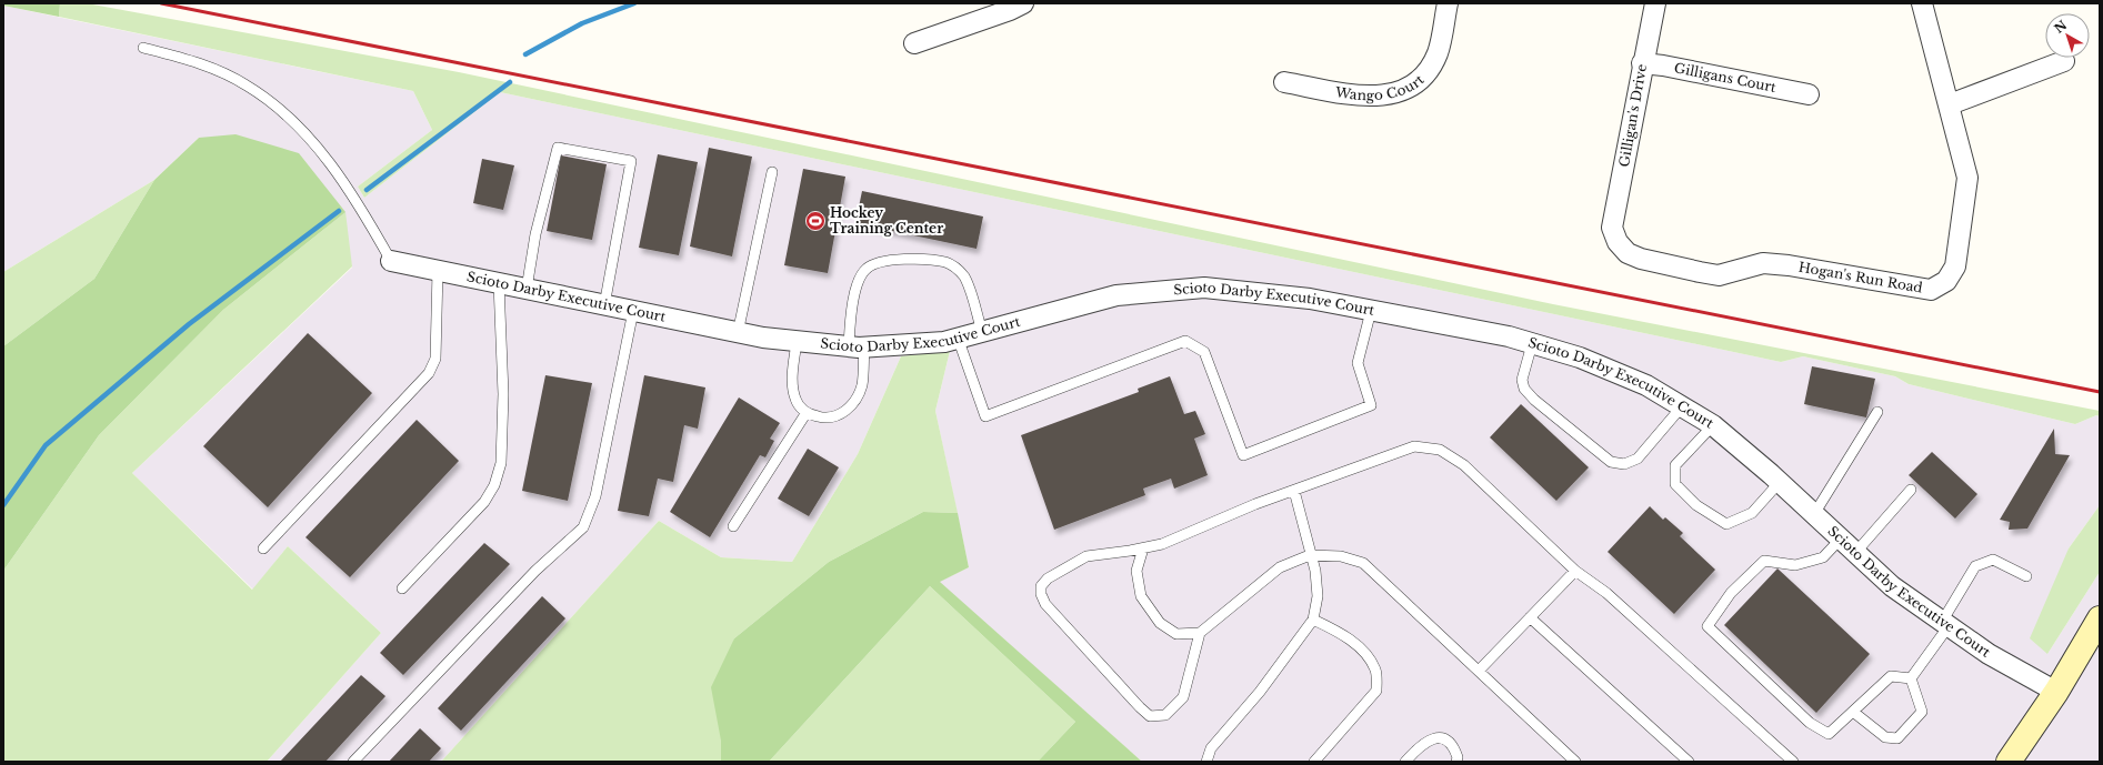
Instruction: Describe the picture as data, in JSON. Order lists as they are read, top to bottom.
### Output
{
  "streets": {
    "street": [
      "Gilligans Court",
      "Wango Court",
      "Gilligan's Drive",
      "Hogan's Run Road",
      "Scioto Darby Executive Court"
    ]
  },
  "crossings": [
    ["Gilligans Court", "Gilligan's Drive"],
    ["Gilligan's Drive", "Hogan's Run Road"]
  ],
  "places": {
    "sports": ["Hockey Training Center"]
  },
  "north": "top left"
}
